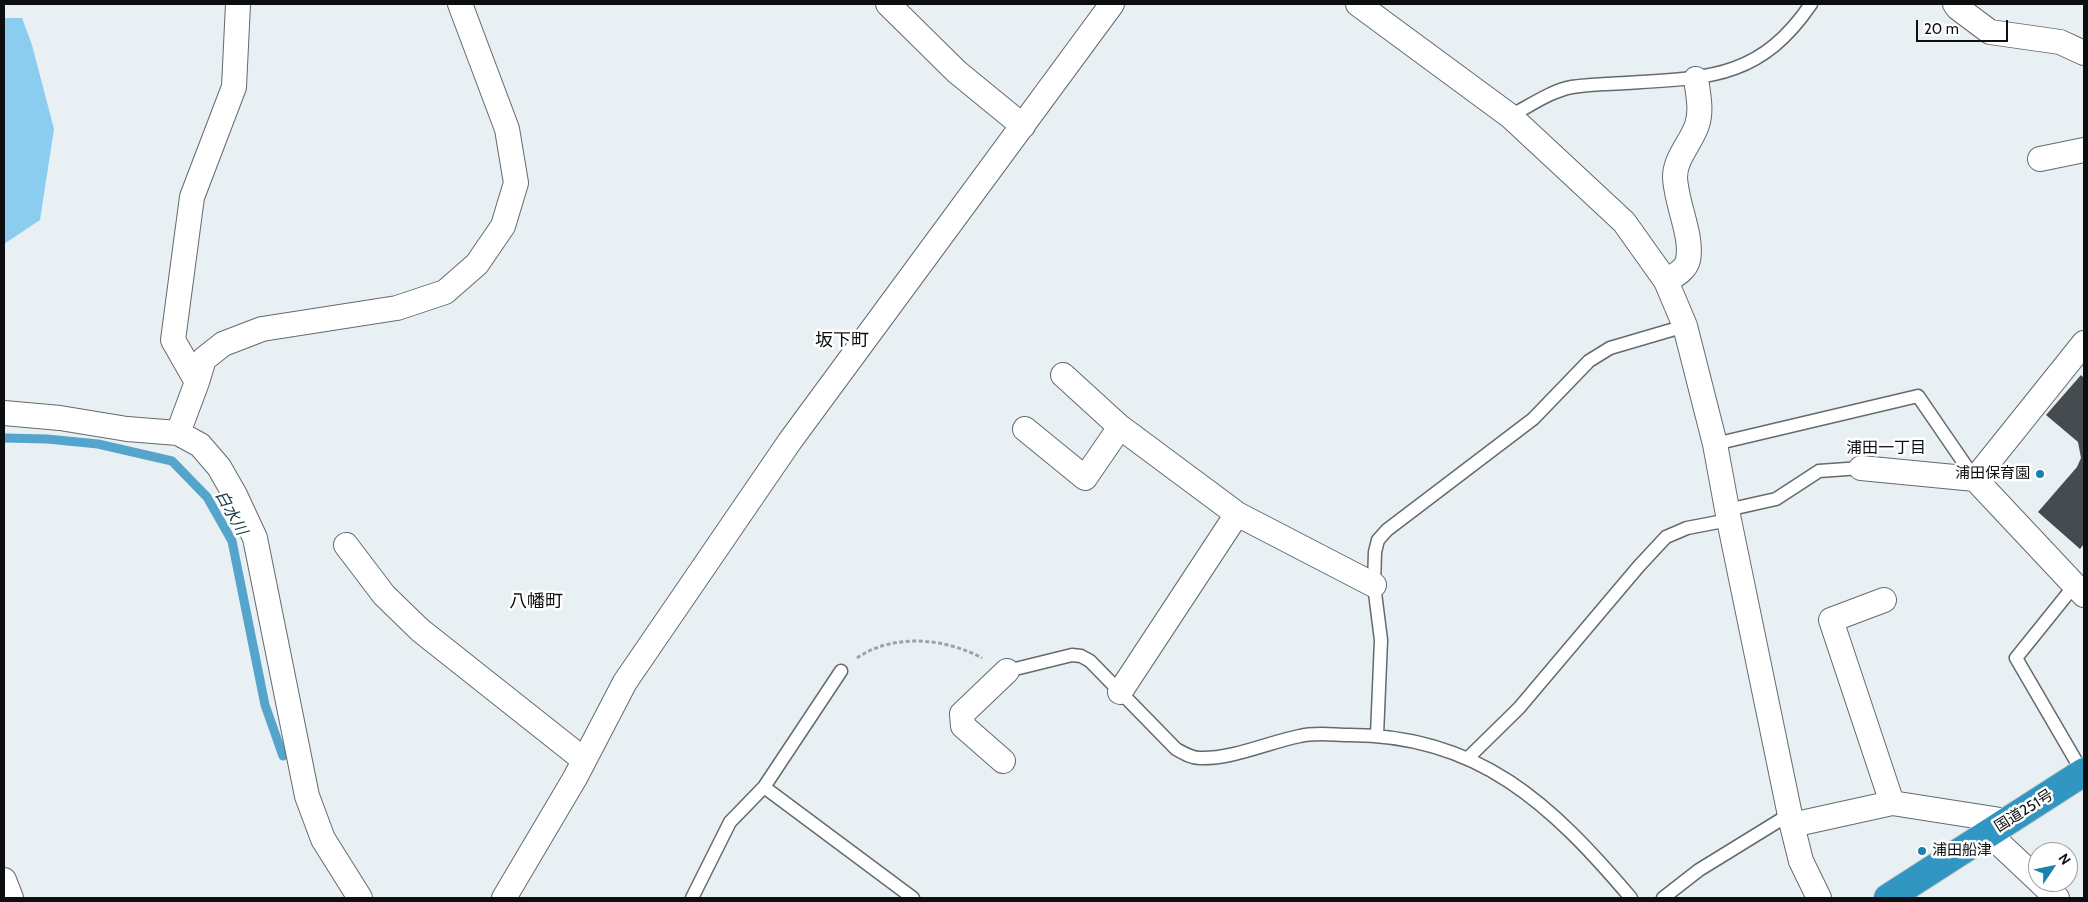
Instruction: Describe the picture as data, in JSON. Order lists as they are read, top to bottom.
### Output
{
  "streets": {
    "highway": ["国道251号"]
  },
  "districts": ["坂下町", "浦田一丁目", "八幡町"],
  "water": ["白水川"],
  "places": ["浦田保育園", "浦田船津"],
  "scale_bar": "20 m",
  "north": "top right"
}
